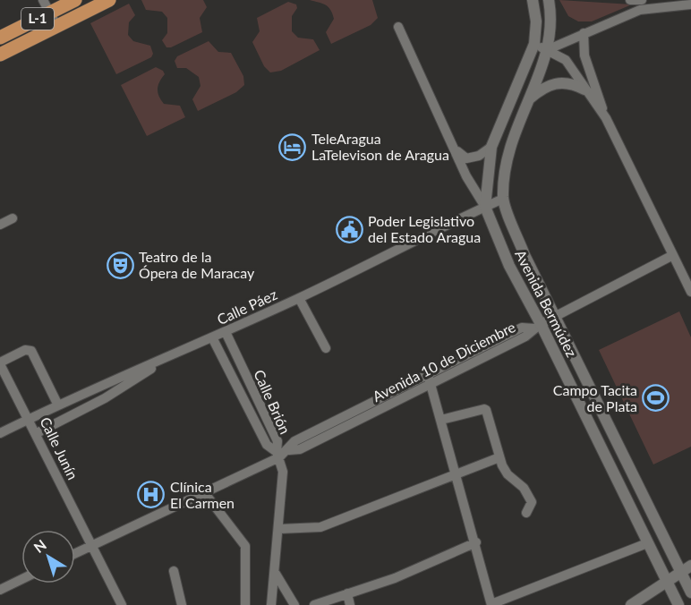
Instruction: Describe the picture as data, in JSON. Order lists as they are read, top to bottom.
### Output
{
  "streets": {
    "main road": ["L-1"],
    "street": [
      "Avenida Bermúdez",
      "Calle Páez",
      "Avenida 10 de Diciembre",
      "Calle Brión",
      "Calle Junín"
    ]
  },
  "crossings": [
    ["Avenida Bermúdez", "Calle Páez"],
    ["Avenida Bermúdez", "Avenida 10 de Diciembre"],
    ["Calle Páez", "Calle Brión"],
    ["Calle Páez", "Calle Junín"],
    ["Avenida 10 de Diciembre", "Calle Brión"],
    ["Avenida 10 de Diciembre", "Calle Junín"]
  ],
  "places": {
    "hotel": ["TeleAragua LaTelevison de Aragua"],
    "public building": ["Poder Legislativo del Estado Aragua"],
    "theatre": ["Teatro de la Ópera de Maracay"],
    "sports": ["Campo Tacita de Plata"],
    "hospital": ["Clínica El Carmen"]
  },
  "north": "top left"
}
